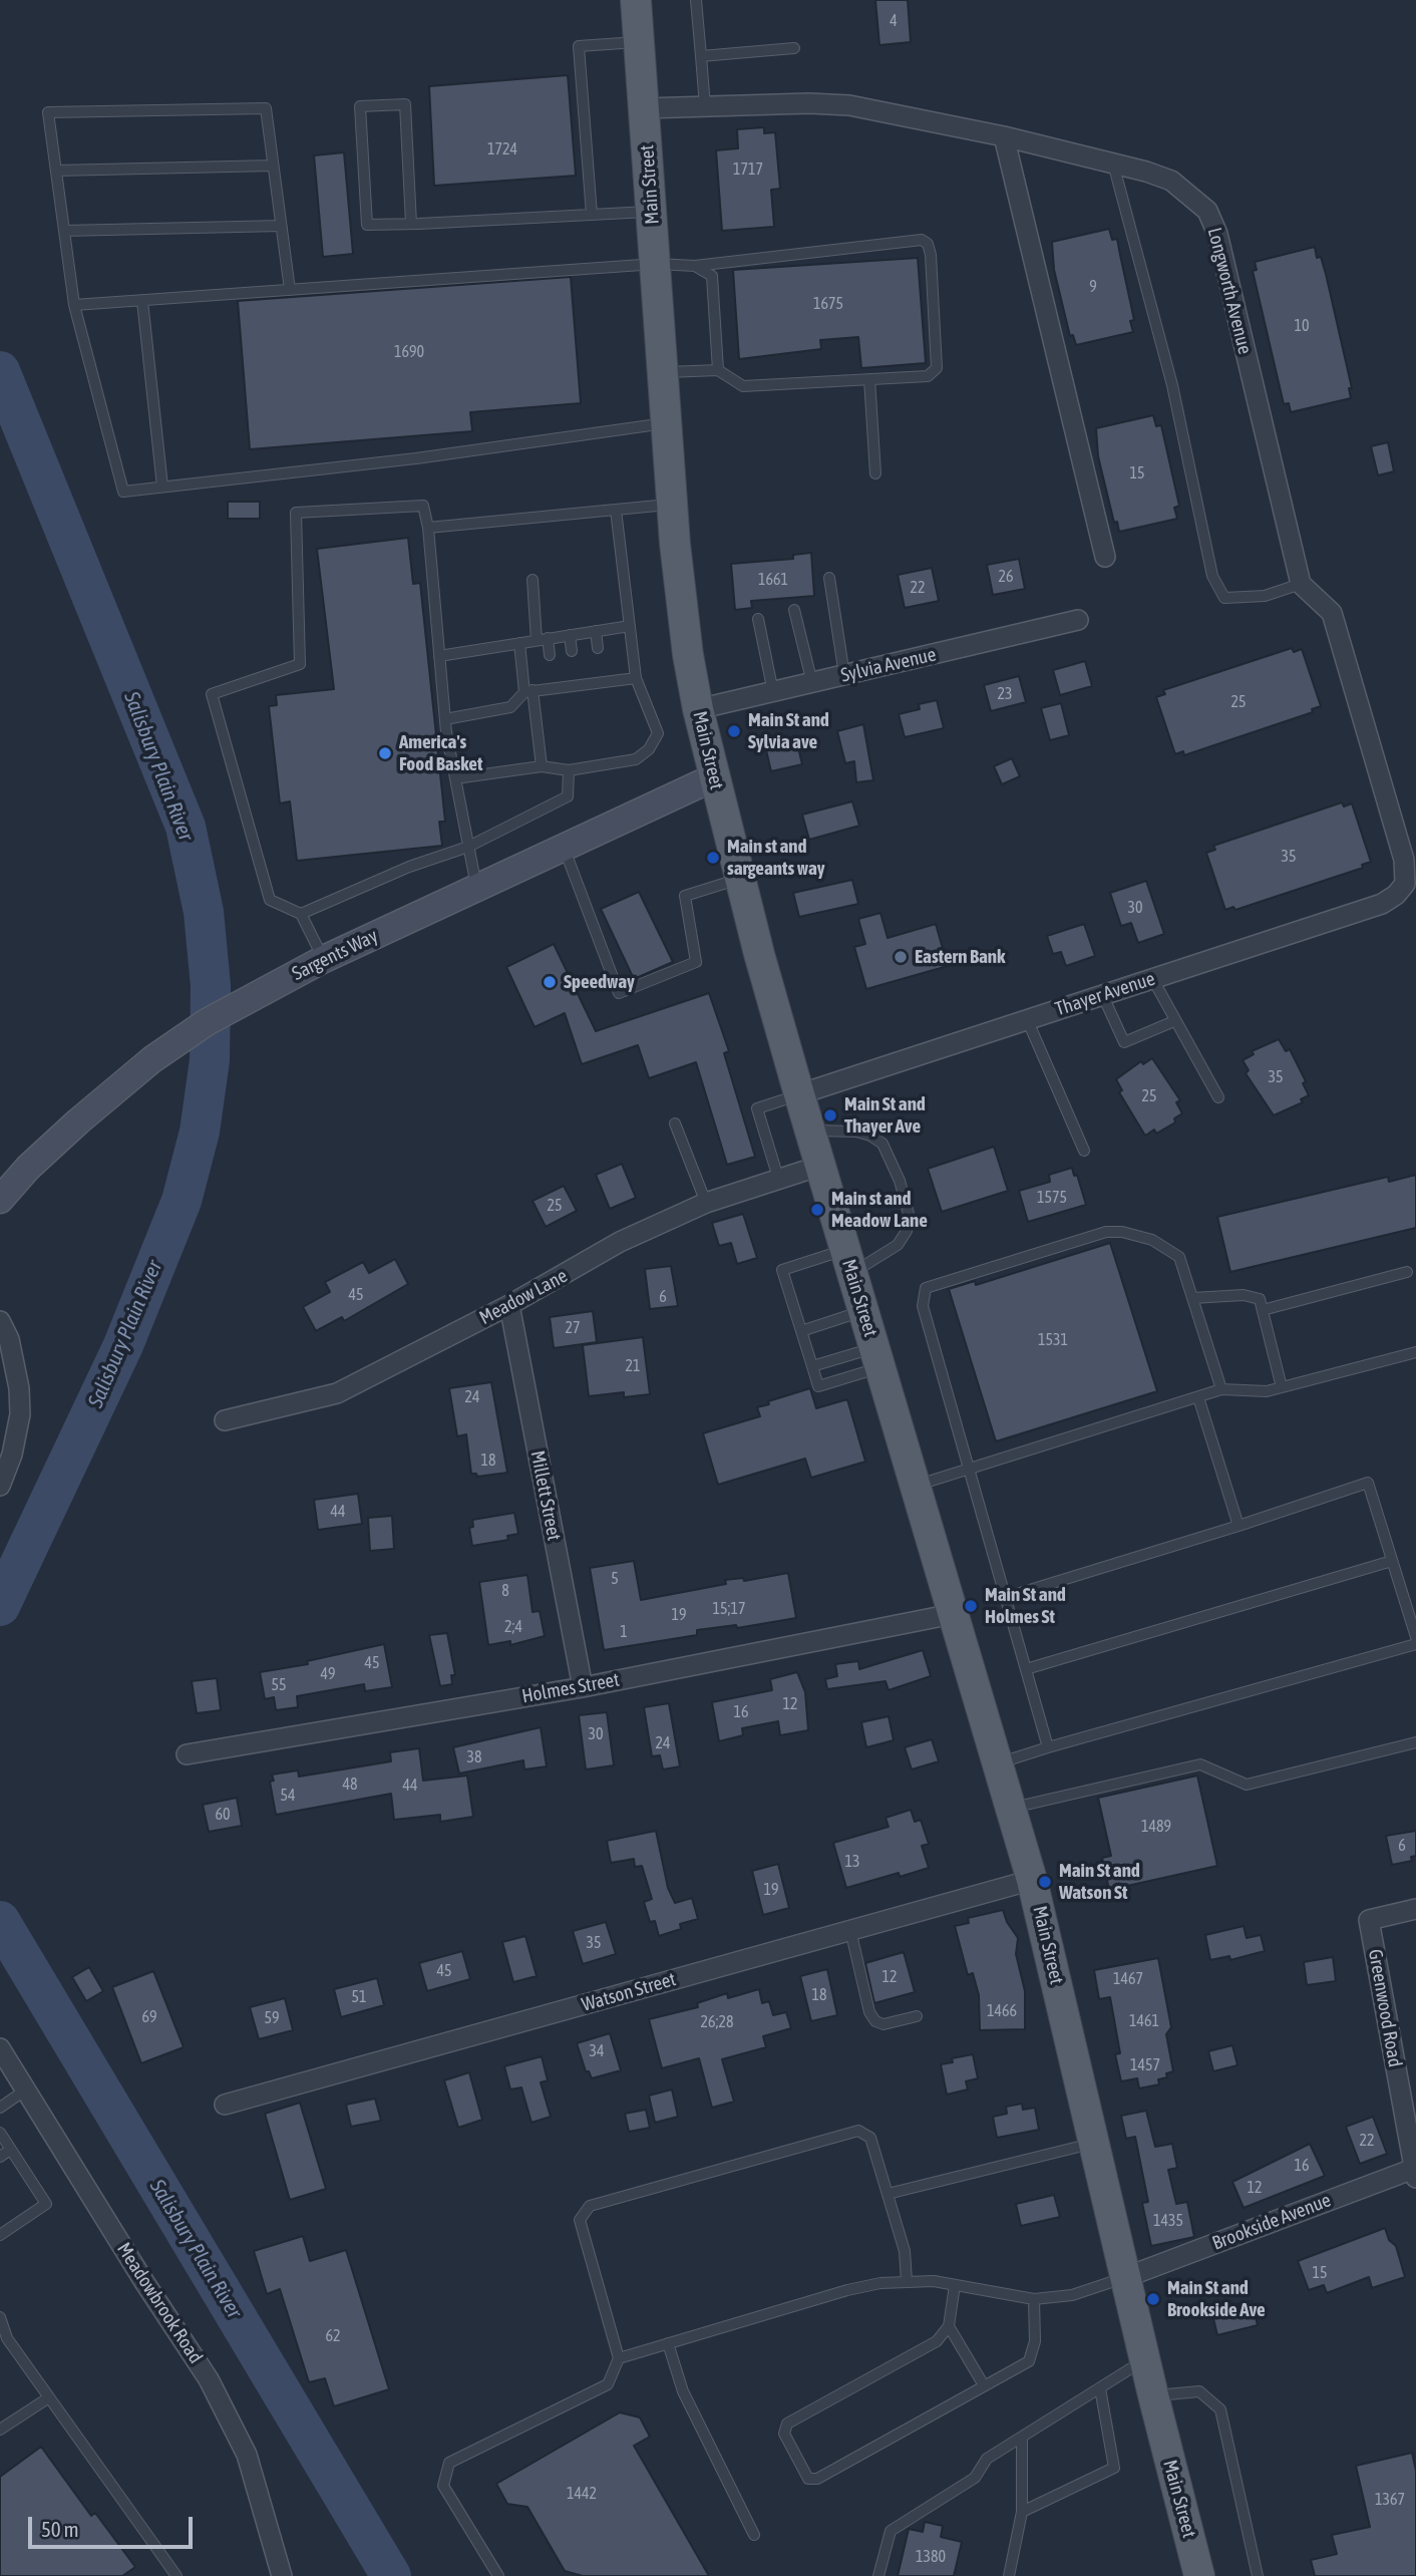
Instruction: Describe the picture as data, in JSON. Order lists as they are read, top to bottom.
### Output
{
  "streets": {
    "main road": ["Main Street", "Sargents Way"],
    "street": [
      "Longworth Avenue",
      "Sylvia Avenue",
      "Thayer Avenue",
      "Meadow Lane",
      "Millett Street",
      "Holmes Street",
      "Watson Street",
      "Greenwood Road",
      "Brookside Avenue",
      "Meadowbrook Road"
    ]
  },
  "crossings": [
    ["Main Street", "Longworth Avenue"],
    ["Main Street", "Sylvia Avenue"],
    ["Main Street", "Sargents Way"],
    ["Main Street", "Thayer Avenue"],
    ["Main Street", "Meadow Lane"],
    ["Main Street", "Holmes Street"],
    ["Main Street", "Watson Street"],
    ["Main Street", "Brookside Avenue"],
    ["Longworth Avenue", "Thayer Avenue"],
    ["Meadow Lane", "Millett Street"],
    ["Millett Street", "Holmes Street"],
    ["Greenwood Road", "Brookside Avenue"]
  ],
  "water": ["Salisbury Plain River"],
  "places": [
    "Main St and Sylvia ave",
    "America's Food Basket",
    "Main st and sargeants way",
    "Eastern Bank",
    "Speedway",
    "Main St and Thayer Ave",
    "Main st and Meadow Lane",
    "Main St and Holmes St",
    "Main St and Watson St",
    "Main St and Brookside Ave"
  ],
  "house_numbers": [
    "4",
    "1724",
    "1717",
    "9",
    "1675",
    "10",
    "1690",
    "15",
    "26",
    "1661",
    "22",
    "23",
    "25",
    "35",
    "30",
    "35",
    "25",
    "1575",
    "25",
    "45",
    "6",
    "27",
    "1531",
    "21",
    "24",
    "18",
    "44",
    "5",
    "8",
    "15;17",
    "19",
    "2;4",
    "1",
    "45",
    "49",
    "55",
    "12",
    "16",
    "30",
    "24",
    "38",
    "48",
    "44",
    "54",
    "60",
    "1489",
    "6",
    "13",
    "19",
    "35",
    "45",
    "12",
    "1467",
    "18",
    "51",
    "1466",
    "69",
    "59",
    "1461",
    "26;28",
    "34",
    "1457",
    "22",
    "16",
    "12",
    "1435",
    "15",
    "62",
    "1442",
    "1367",
    "1380"
  ],
  "scale_bar": "50 m"
}
